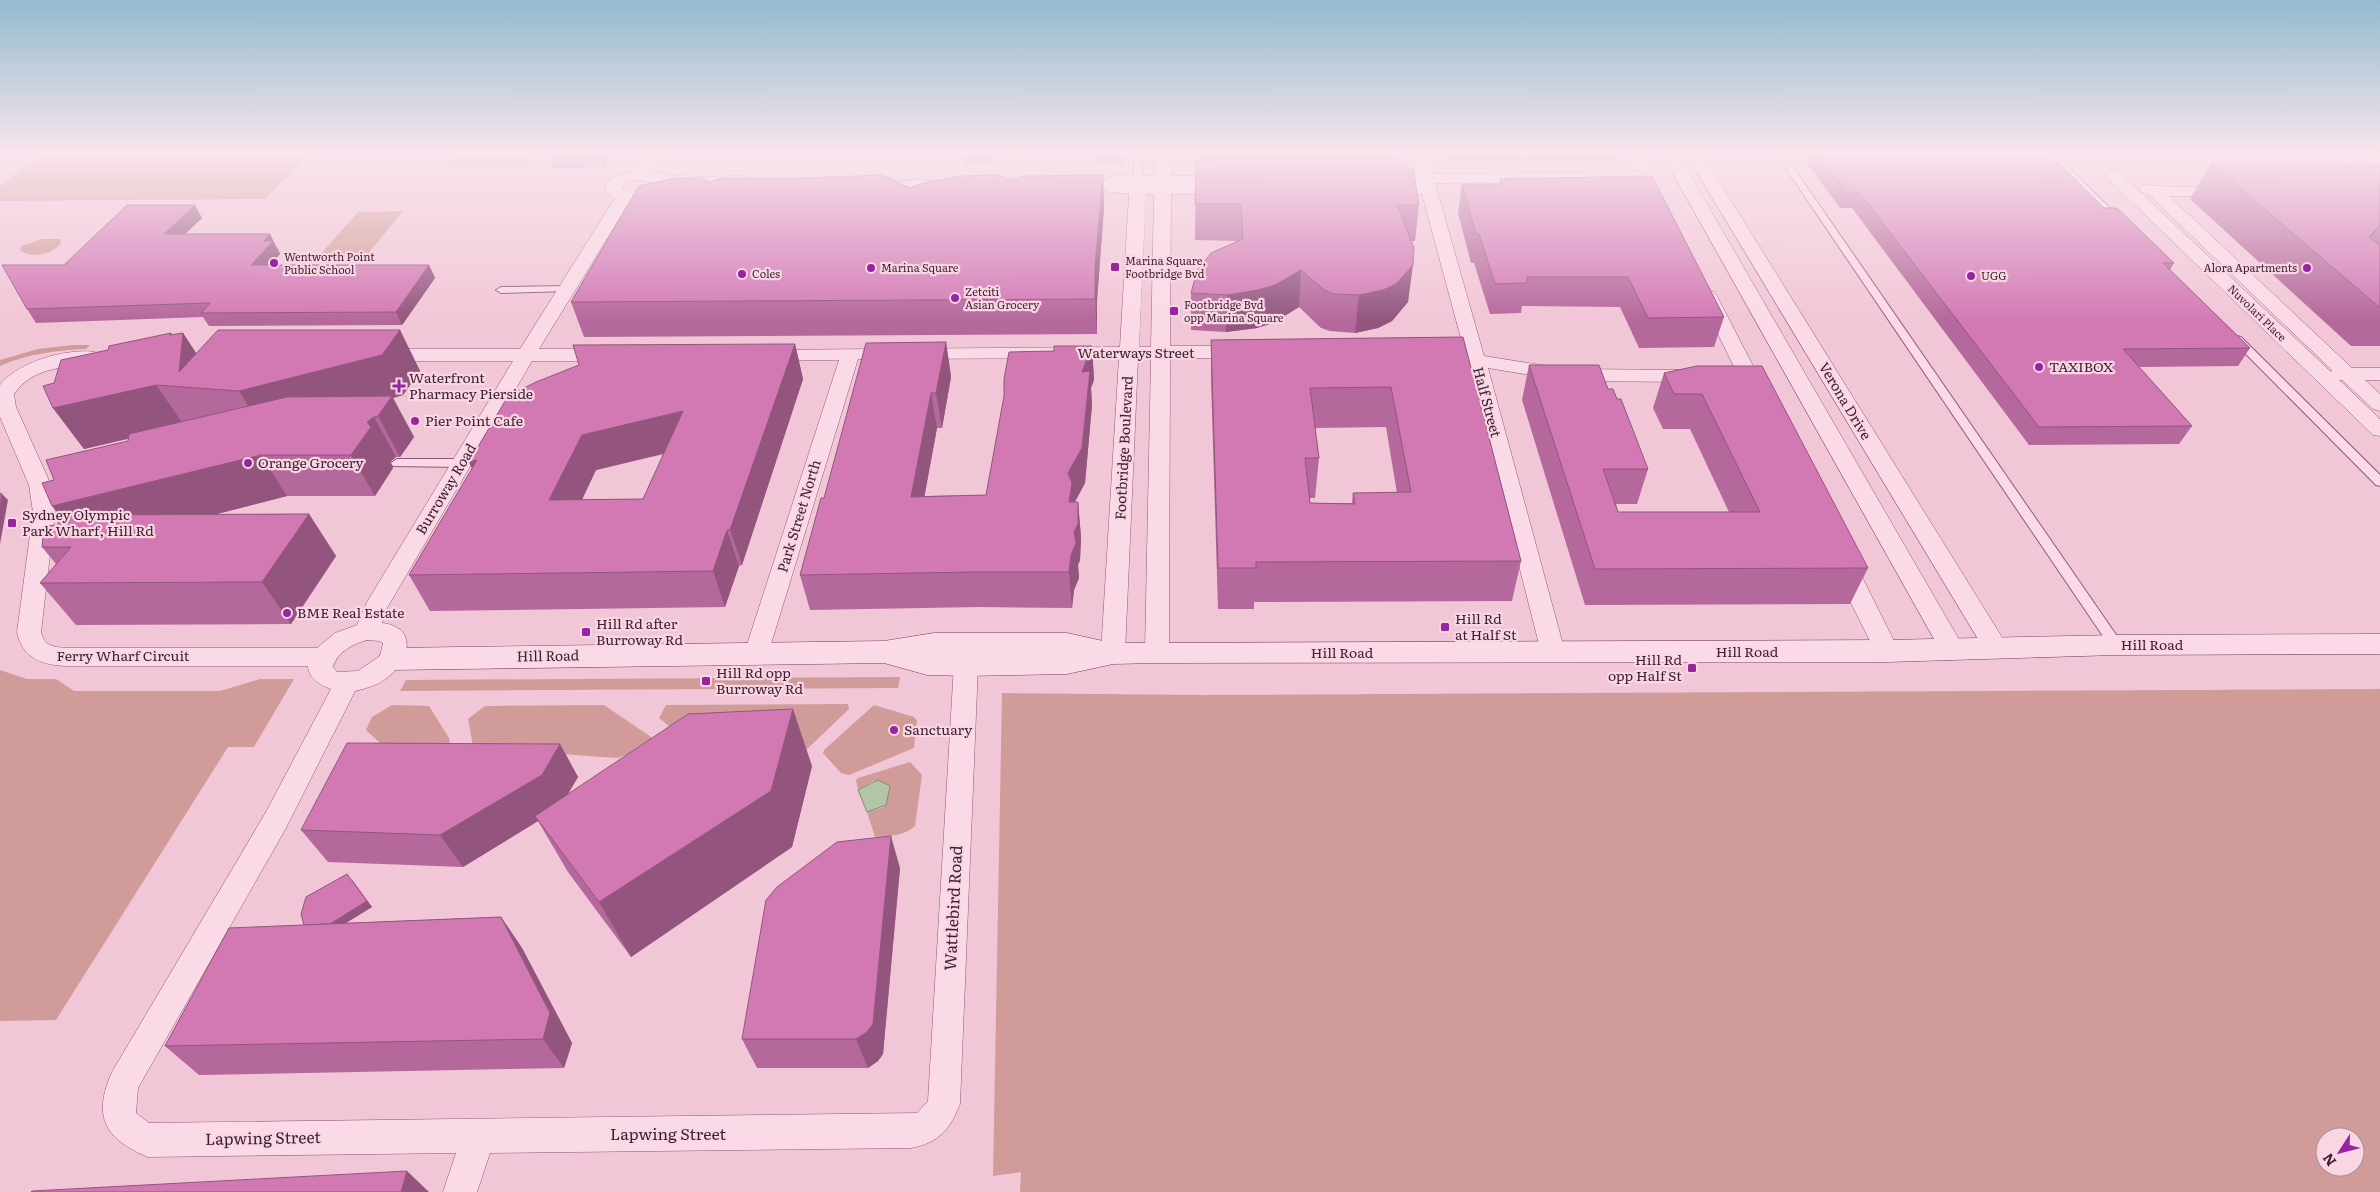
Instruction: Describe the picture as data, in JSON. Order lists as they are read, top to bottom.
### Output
{
  "streets": {
    "street": [
      "Nuvolari Place",
      "Waterways Street",
      "Verona Drive",
      "Half Street",
      "Footbridge Boulevard",
      "Burroway Road",
      "Park Street North",
      "Hill Road",
      "Ferry Wharf Circuit",
      "Wattlebird Road",
      "Lapwing Street"
    ]
  },
  "crossings": [
    ["Waterways Street", "Footbridge Boulevard"],
    ["Waterways Street", "Park Street North"],
    ["Verona Drive", "Hill Road"],
    ["Half Street", "Hill Road"],
    ["Footbridge Boulevard", "Hill Road"],
    ["Park Street North", "Hill Road"],
    ["Hill Road", "Wattlebird Road"],
    ["Wattlebird Road", "Lapwing Street"]
  ],
  "places": {
    "other": [
      "Wentworth Point Public School",
      "Marina Square",
      "Alora Apartments",
      "Coles",
      "UGG",
      "Zetciti Asian Grocery",
      "TAXIBOX",
      "Pier Point Cafe",
      "Orange Grocery",
      "BME Real Estate",
      "Sanctuary"
    ],
    "transit": [
      "Marina Square, Footbridge Bvd",
      "Footbridge Bvd opp Marina Square",
      "Sydney Olympic Park Wharf, Hill Rd",
      "Hill Rd at Half St",
      "Hill Rd after Burroway Rd",
      "Hill Rd opp Half St",
      "Hill Rd opp Burroway Rd"
    ],
    "health": ["Waterfront Pharmacy Pierside"]
  },
  "north": "bottom left"
}
